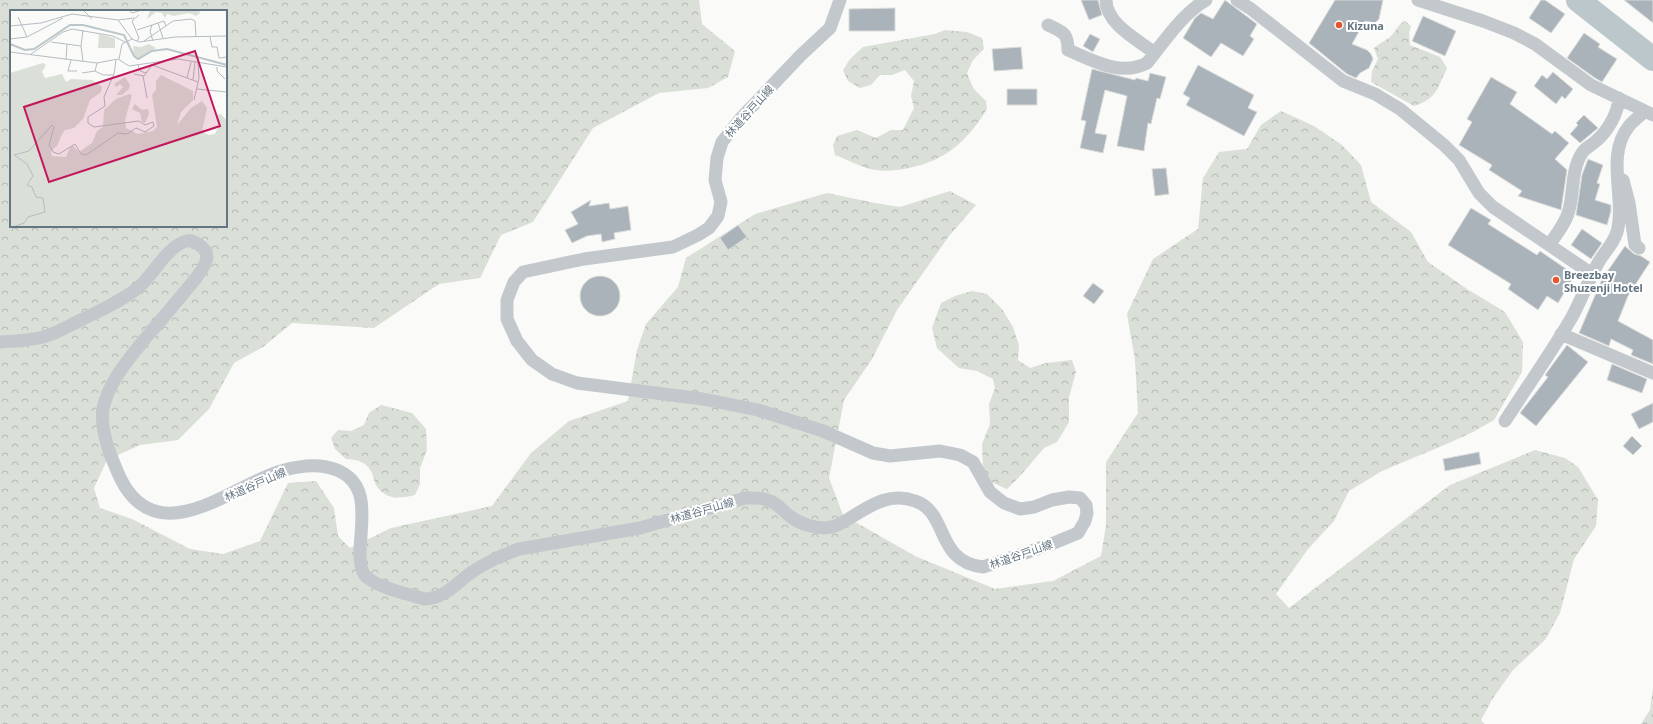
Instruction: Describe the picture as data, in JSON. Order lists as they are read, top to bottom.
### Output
{
  "streets": {
    "street": ["林道谷戸山線"]
  },
  "places": ["Kizuna", "Breezbay Shuzenji Hotel"]
}
